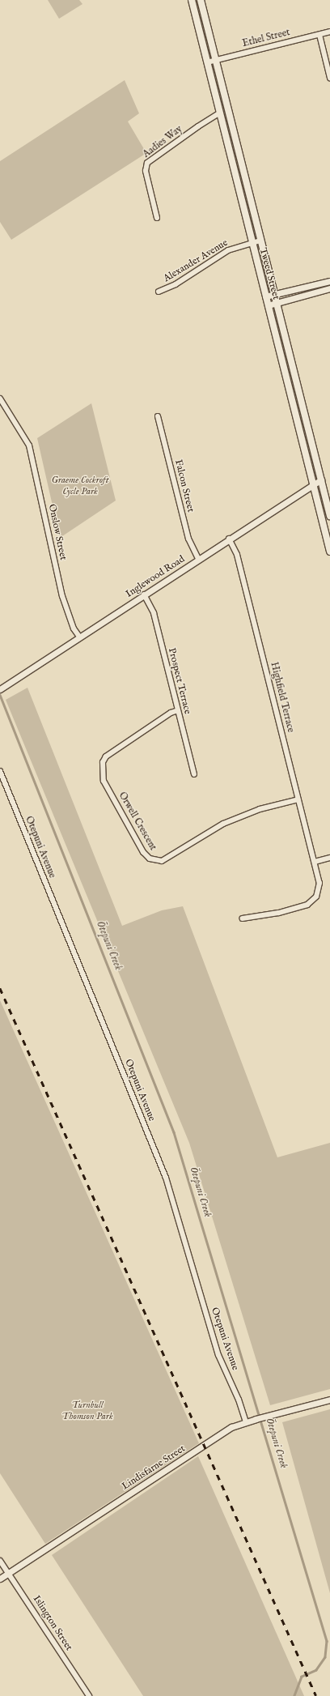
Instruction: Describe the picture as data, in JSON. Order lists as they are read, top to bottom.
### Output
{
  "streets": {
    "main road": ["Tweed Street"],
    "street": [
      "Ethel Street",
      "Aadies Way",
      "Alexander Avenue",
      "Falcon Street",
      "Onslow Street",
      "Inglewood Road",
      "Prospect Terrace",
      "Highfield Terrace",
      "Orwell Crescent",
      "Otepuni Avenue",
      "Lindisfarne Street",
      "Islington Street"
    ]
  },
  "crossings": [
    ["Ethel Street", "Tweed Street"],
    ["Aadies Way", "Tweed Street"],
    ["Alexander Avenue", "Tweed Street"],
    ["Tweed Street", "Inglewood Road"],
    ["Falcon Street", "Inglewood Road"],
    ["Onslow Street", "Inglewood Road"],
    ["Inglewood Road", "Prospect Terrace"],
    ["Inglewood Road", "Highfield Terrace"],
    ["Prospect Terrace", "Orwell Crescent"],
    ["Highfield Terrace", "Orwell Crescent"],
    ["Otepuni Avenue", "Lindisfarne Street"],
    ["Lindisfarne Street", "Islington Street"]
  ],
  "water": ["Ōtepuni Creek"],
  "parks": ["Graeme Cockroft Cycle Park", "Turnbull Thomson Park"]
}
